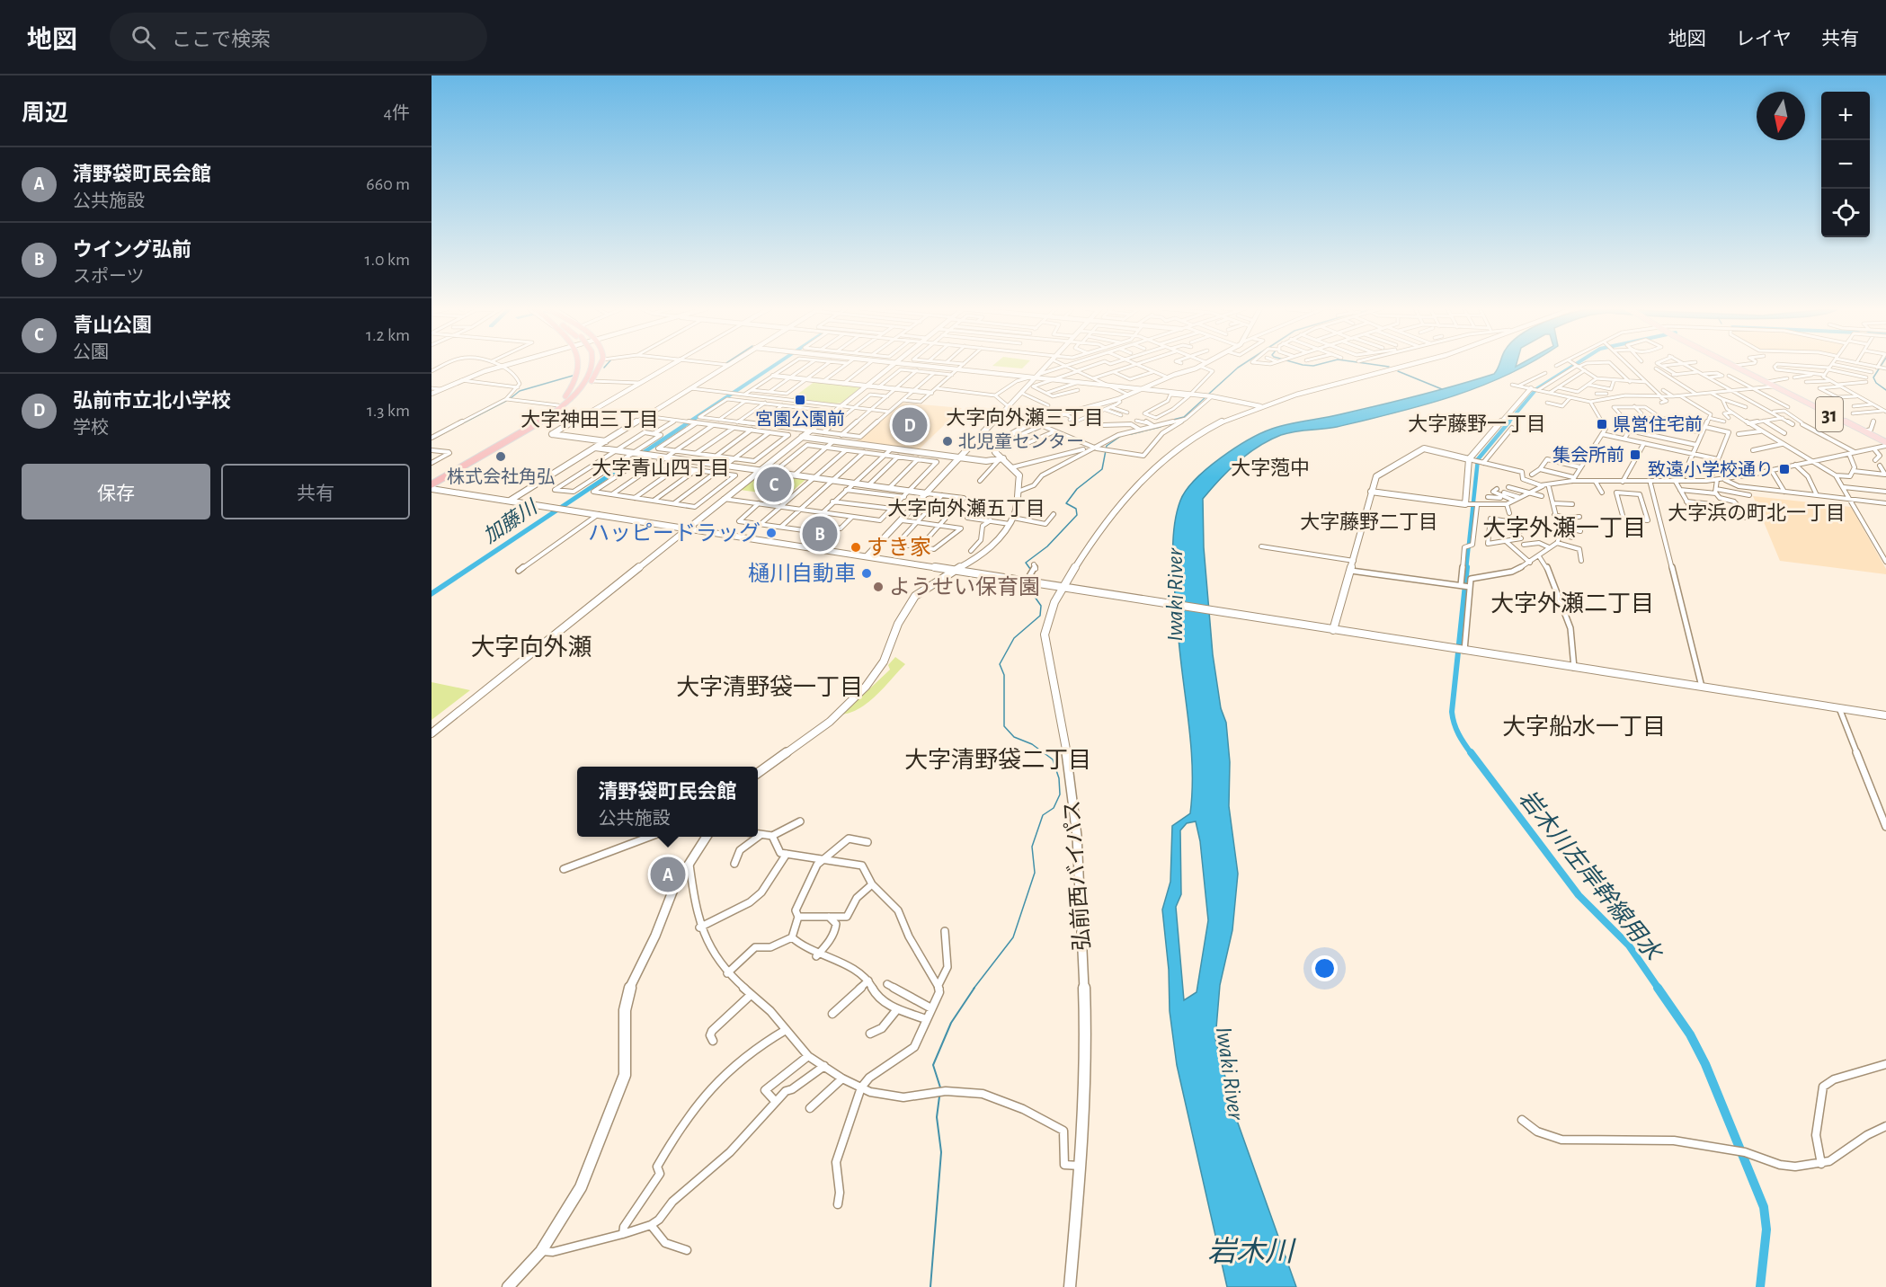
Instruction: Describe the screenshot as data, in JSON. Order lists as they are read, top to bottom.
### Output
{
  "streets": {
    "main road": ["31"],
    "street": ["弘前西バイパス"]
  },
  "districts": [
    "大字向外瀬三丁目",
    "大字神田三丁目",
    "大字藤野一丁目",
    "大字青山四丁目",
    "大字萢中",
    "大字向外瀬五丁目",
    "大字浜の町北一丁目",
    "大字藤野二丁目",
    "大字外瀬一丁目",
    "大字外瀬二丁目",
    "大字向外瀬",
    "大字清野袋一丁目",
    "大字船水一丁目",
    "大字清野袋二丁目"
  ],
  "water": [
    "加藤川",
    "Iwaki River",
    "岩木川左岸幹線用水",
    "岩木川"
  ],
  "places": {
    "transit": [
      "宮園公園前",
      "県営住宅前",
      "集会所前",
      "致遠小学校通り"
    ],
    "other": [
      "北児童センター",
      "株式会社角弘",
      "ハッピードラッグ",
      "すき家",
      "樋川自動車",
      "ようせい保育園"
    ]
  },
  "north": "bottom",
  "page": {
    "header": "地図",
    "search": "ここで検索",
    "nav": ["地図", "レイヤ", "共有"],
    "heading": ["周辺", "4件"],
    "map_buttons": ["+", "−"],
    "list": [
      {
        "mark": "A",
        "name": "清野袋町民会館",
        "note": "公共施設",
        "value": "660 m"
      },
      {
        "mark": "B",
        "name": "ウイング弘前",
        "note": "スポーツ",
        "value": "1.0 km"
      },
      {
        "mark": "C",
        "name": "青山公園",
        "note": "公園",
        "value": "1.2 km"
      },
      {
        "mark": "D",
        "name": "弘前市立北小学校",
        "note": "学校",
        "value": "1.3 km"
      }
    ],
    "pins": [
      "D",
      "C",
      "B",
      "A"
    ],
    "buttons": ["保存", "共有"],
    "popup": ["清野袋町民会館", "公共施設"]
  }
}
